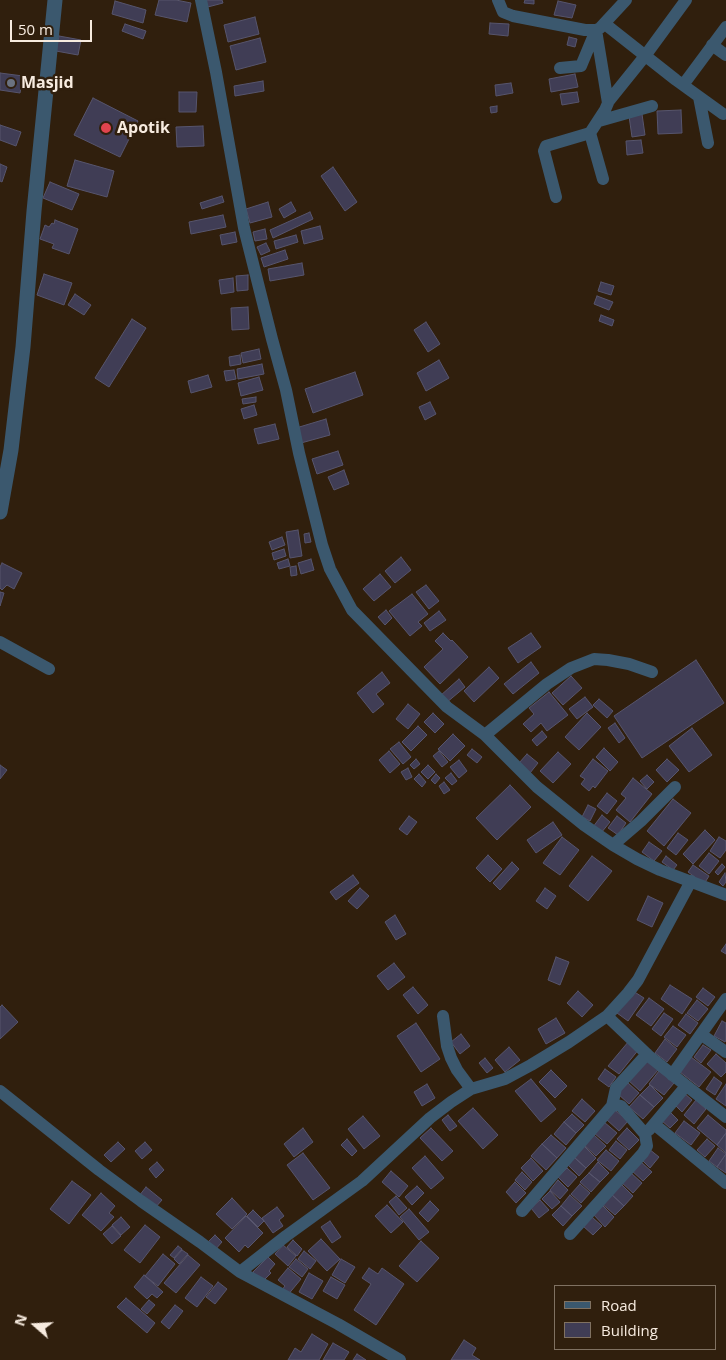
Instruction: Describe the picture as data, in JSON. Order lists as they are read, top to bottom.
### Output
{
  "places": ["Masjid", "Apotik"],
  "legend": ["Road", "Building"],
  "scale_bar": "50 m",
  "north": "left"
}
